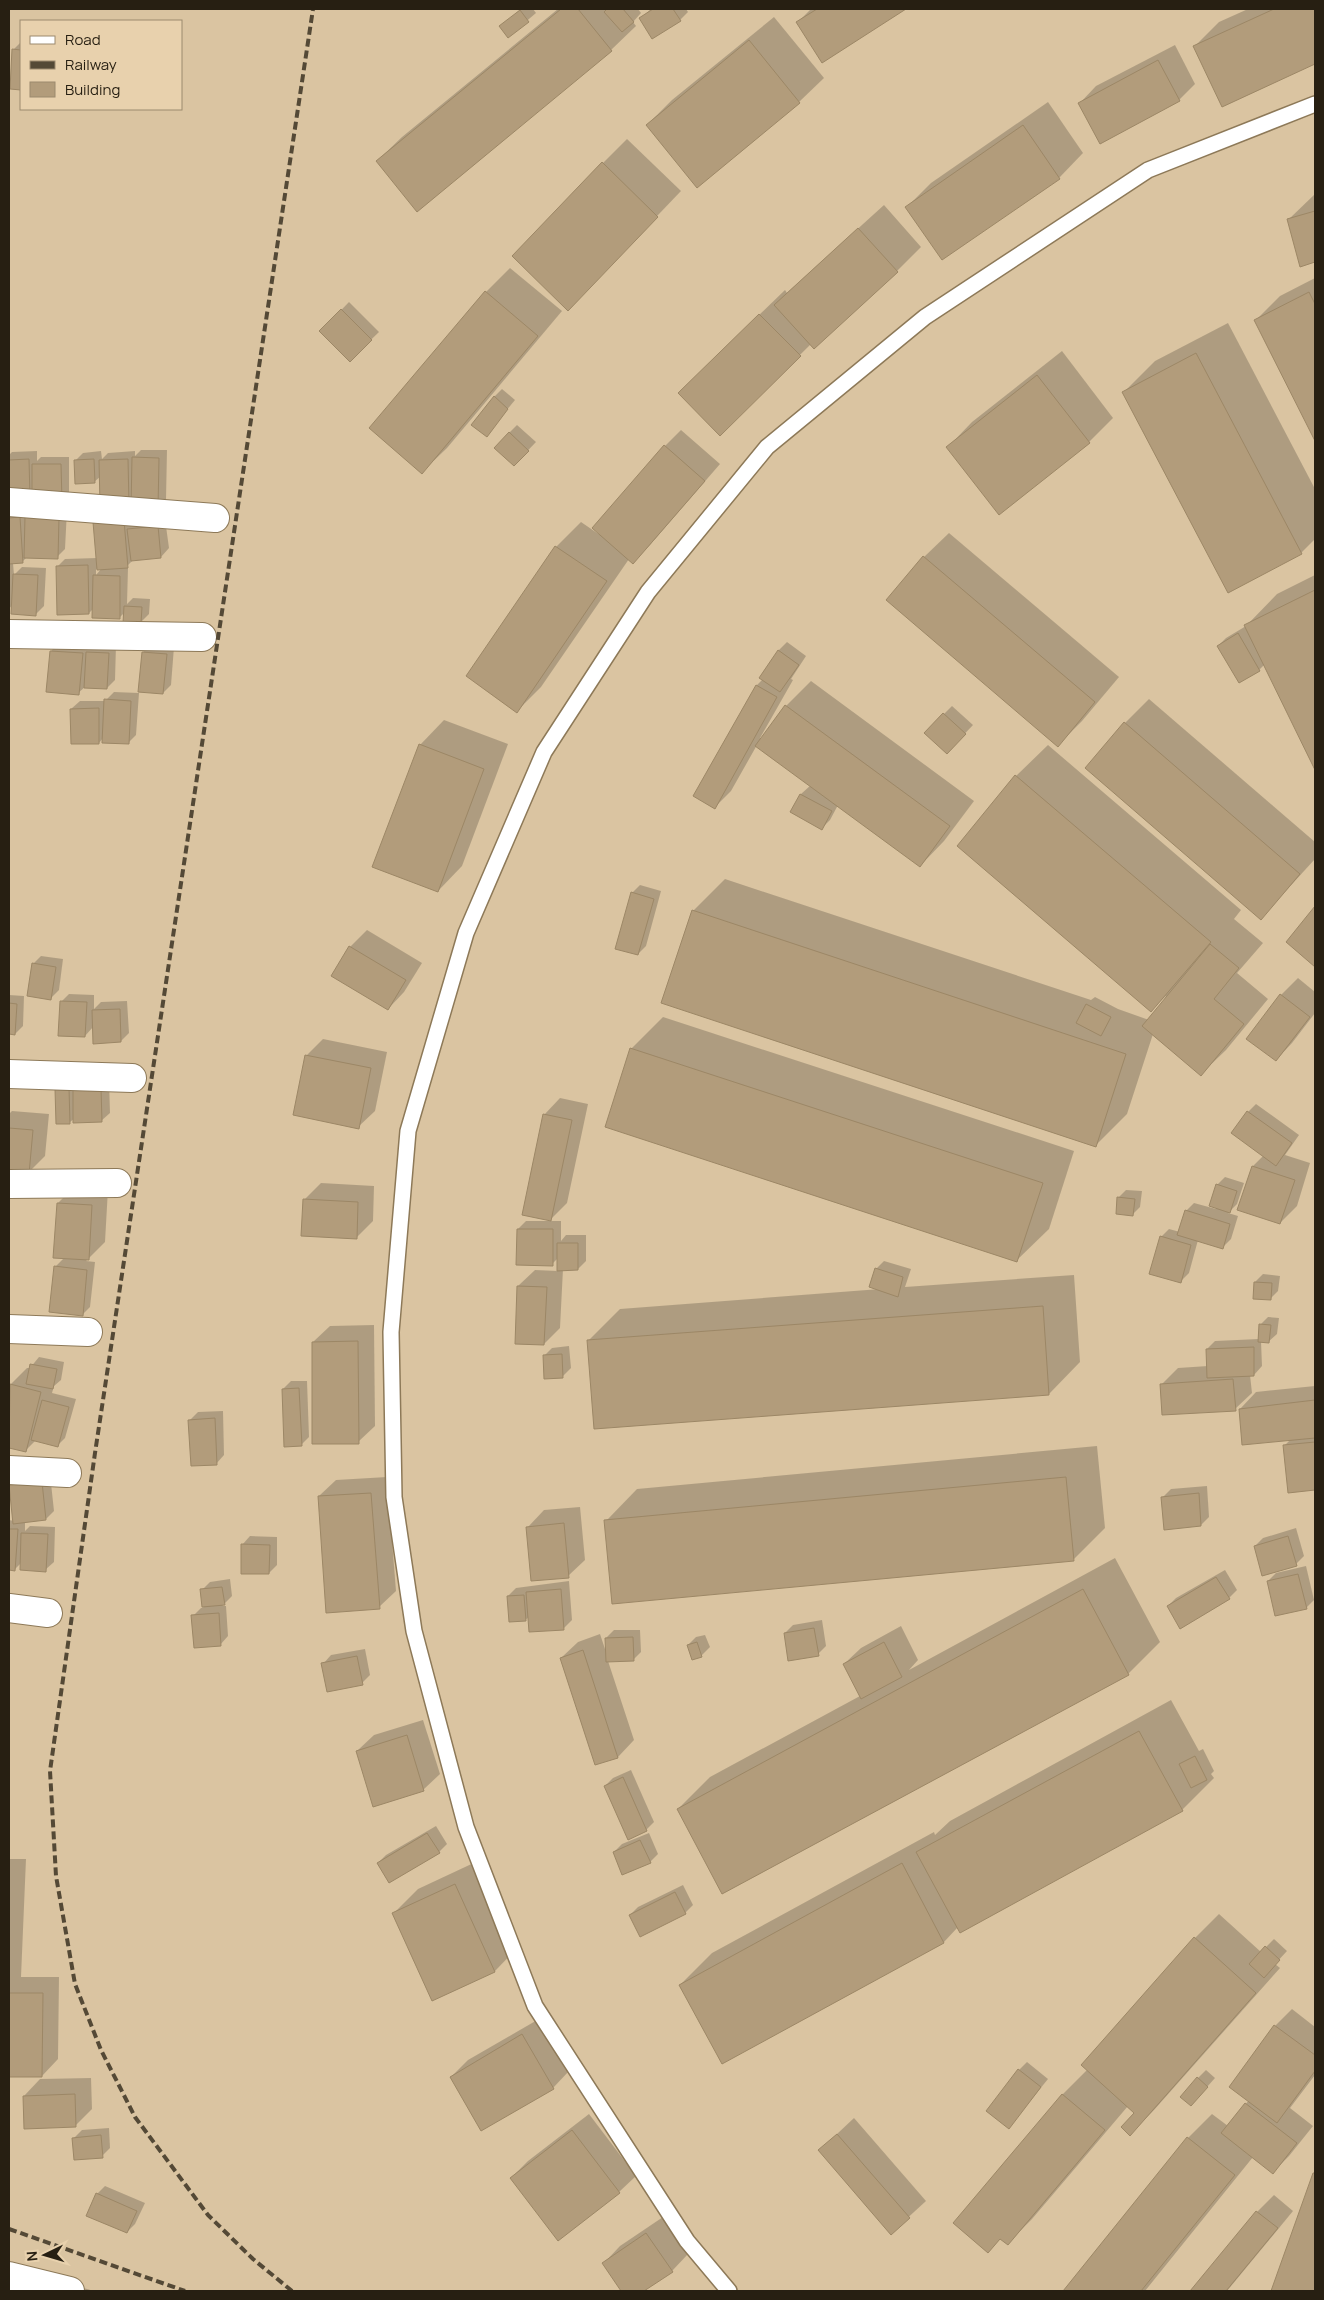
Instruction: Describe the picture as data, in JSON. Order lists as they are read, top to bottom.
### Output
{
  "legend": ["Road", "Railway", "Building"],
  "north": "left"
}
